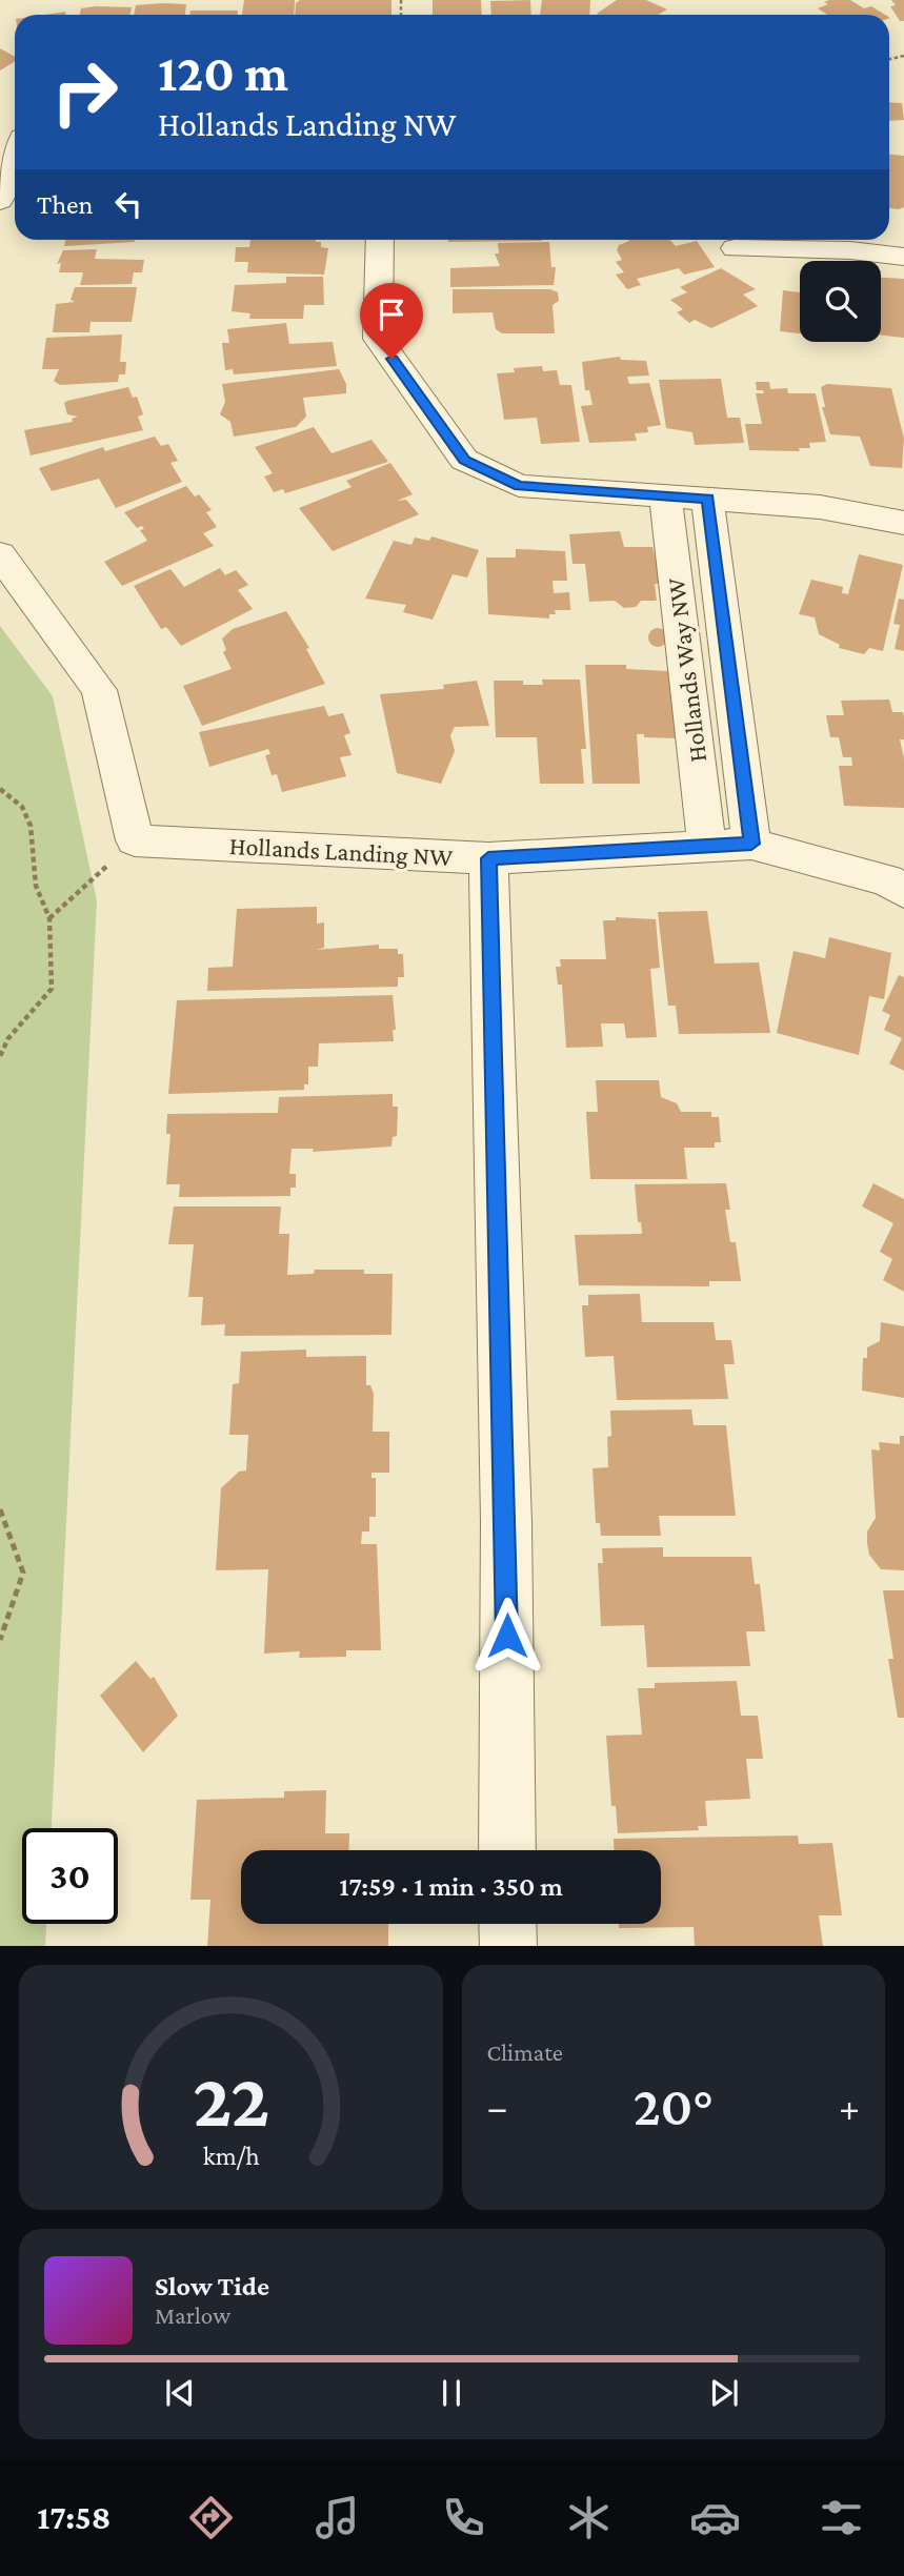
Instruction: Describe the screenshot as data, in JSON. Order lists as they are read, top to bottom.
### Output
{
  "streets": {
    "street": ["Hollands Way NW", "Hollands Landing NW"]
  },
  "crossings": [
    ["Hollands Way NW", "Hollands Landing NW"]
  ],
  "page": {
    "turn": ["120 m", "Hollands Landing NW"],
    "then": "Then",
    "limit": "30",
    "trip": "17:59 · 1 min · 350 m",
    "tile": "Climate",
    "heat": ["−", "20°", "+"],
    "song": ["Slow Tide", "Marlow"],
    "tabs": "17:58",
    "gauge": ["22", "km/h"]
  }
}
